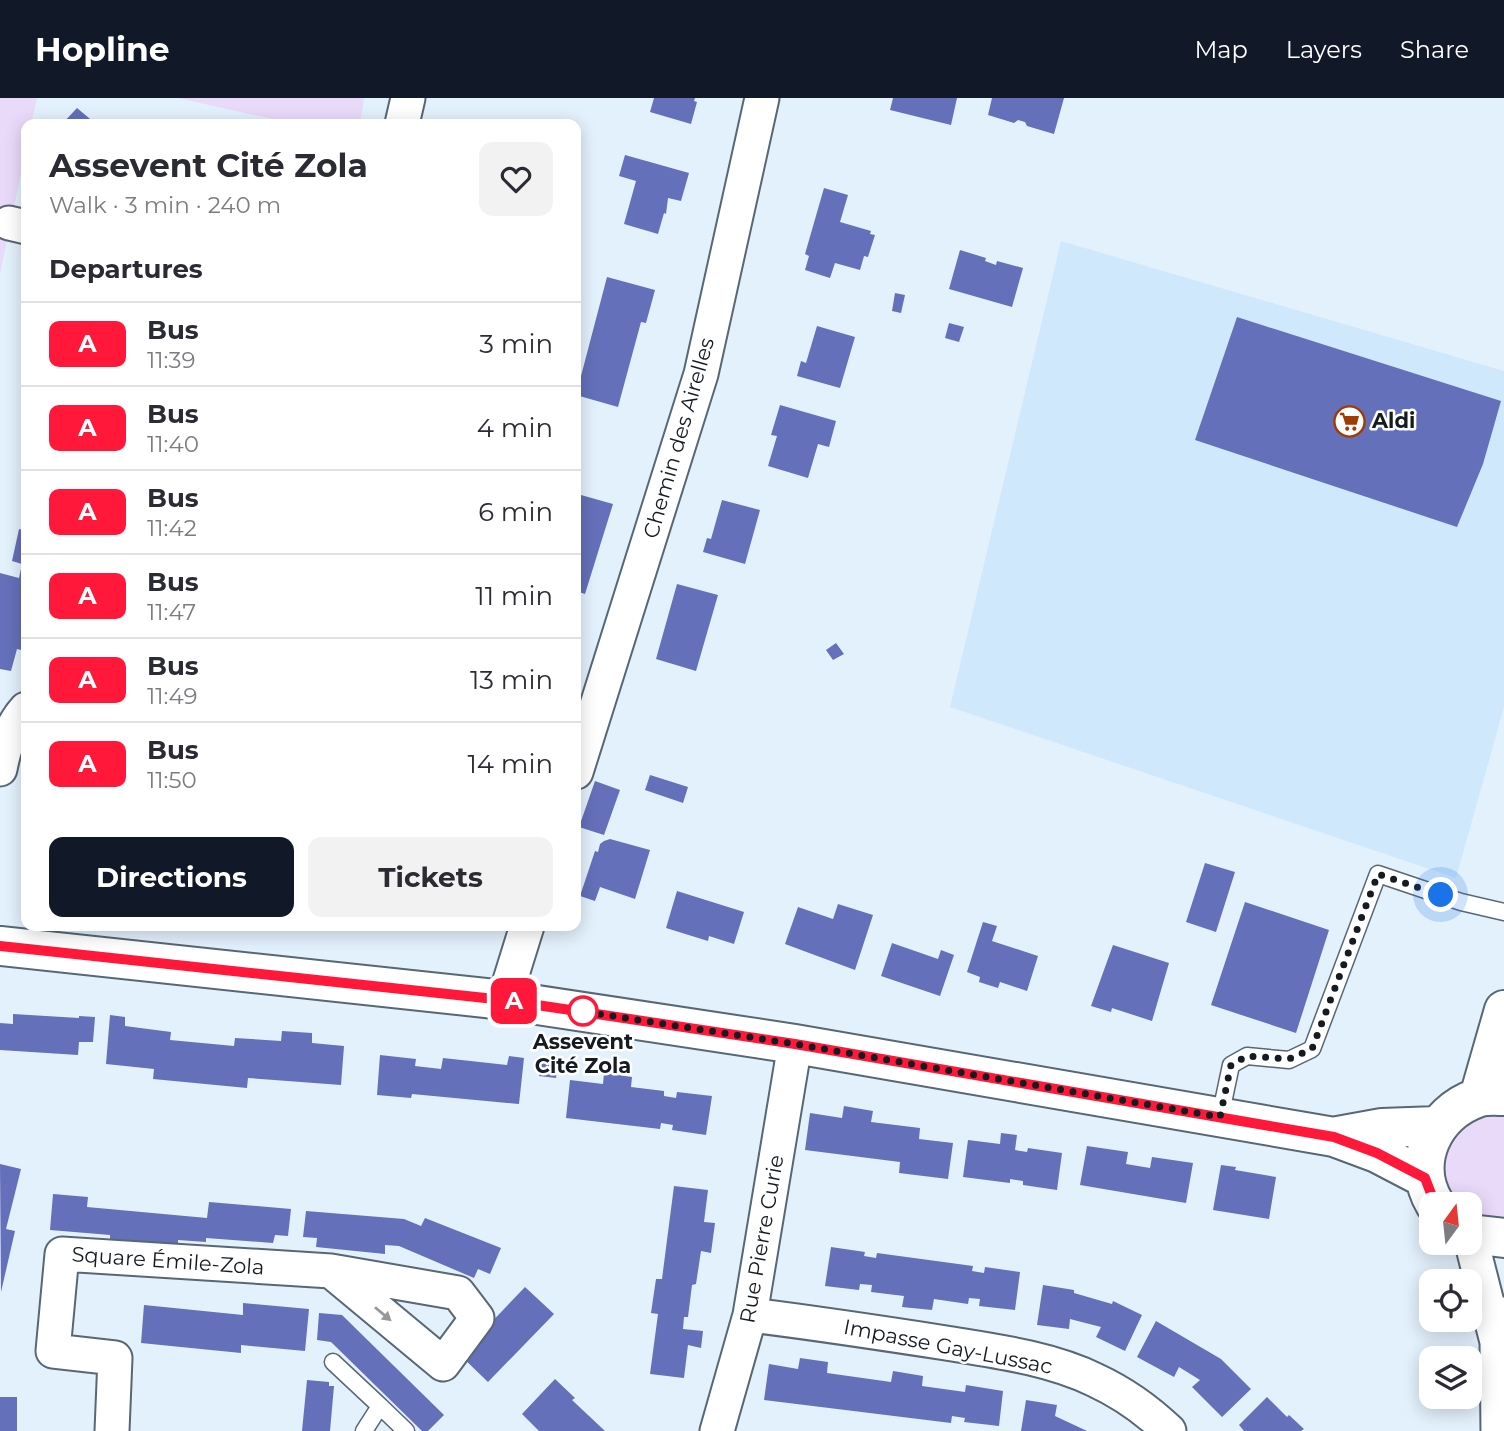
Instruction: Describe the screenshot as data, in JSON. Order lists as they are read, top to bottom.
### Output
{
  "streets": {
    "street": [
      "Chemin des Airelles",
      "Rue Pierre Curie",
      "Square Émile-Zola",
      "Impasse Gay-Lussac"
    ]
  },
  "crossings": [
    ["Rue Pierre Curie", "Impasse Gay-Lussac"]
  ],
  "places": {
    "supermarket": ["Aldi"],
    "other": ["Assevent Cité Zola"]
  },
  "lines": ["bus line A"],
  "north": "top",
  "page": {
    "header": "Hopline",
    "nav": ["Map", "Layers", "Share"],
    "on_map": "A",
    "heading": [
      ["Assevent Cité Zola", "Walk · 3 min · 240 m"],
      "Departures"
    ],
    "list": [
      {
        "mark": "A",
        "name": "Bus",
        "note": "11:39",
        "value": "3 min"
      },
      {
        "mark": "A",
        "name": "Bus",
        "note": "11:40",
        "value": "4 min"
      },
      {
        "mark": "A",
        "name": "Bus",
        "note": "11:42",
        "value": "6 min"
      },
      {
        "mark": "A",
        "name": "Bus",
        "note": "11:47",
        "value": "11 min"
      },
      {
        "mark": "A",
        "name": "Bus",
        "note": "11:49",
        "value": "13 min"
      },
      {
        "mark": "A",
        "name": "Bus",
        "note": "11:50",
        "value": "14 min"
      }
    ],
    "buttons": ["Directions", "Tickets"]
  }
}
